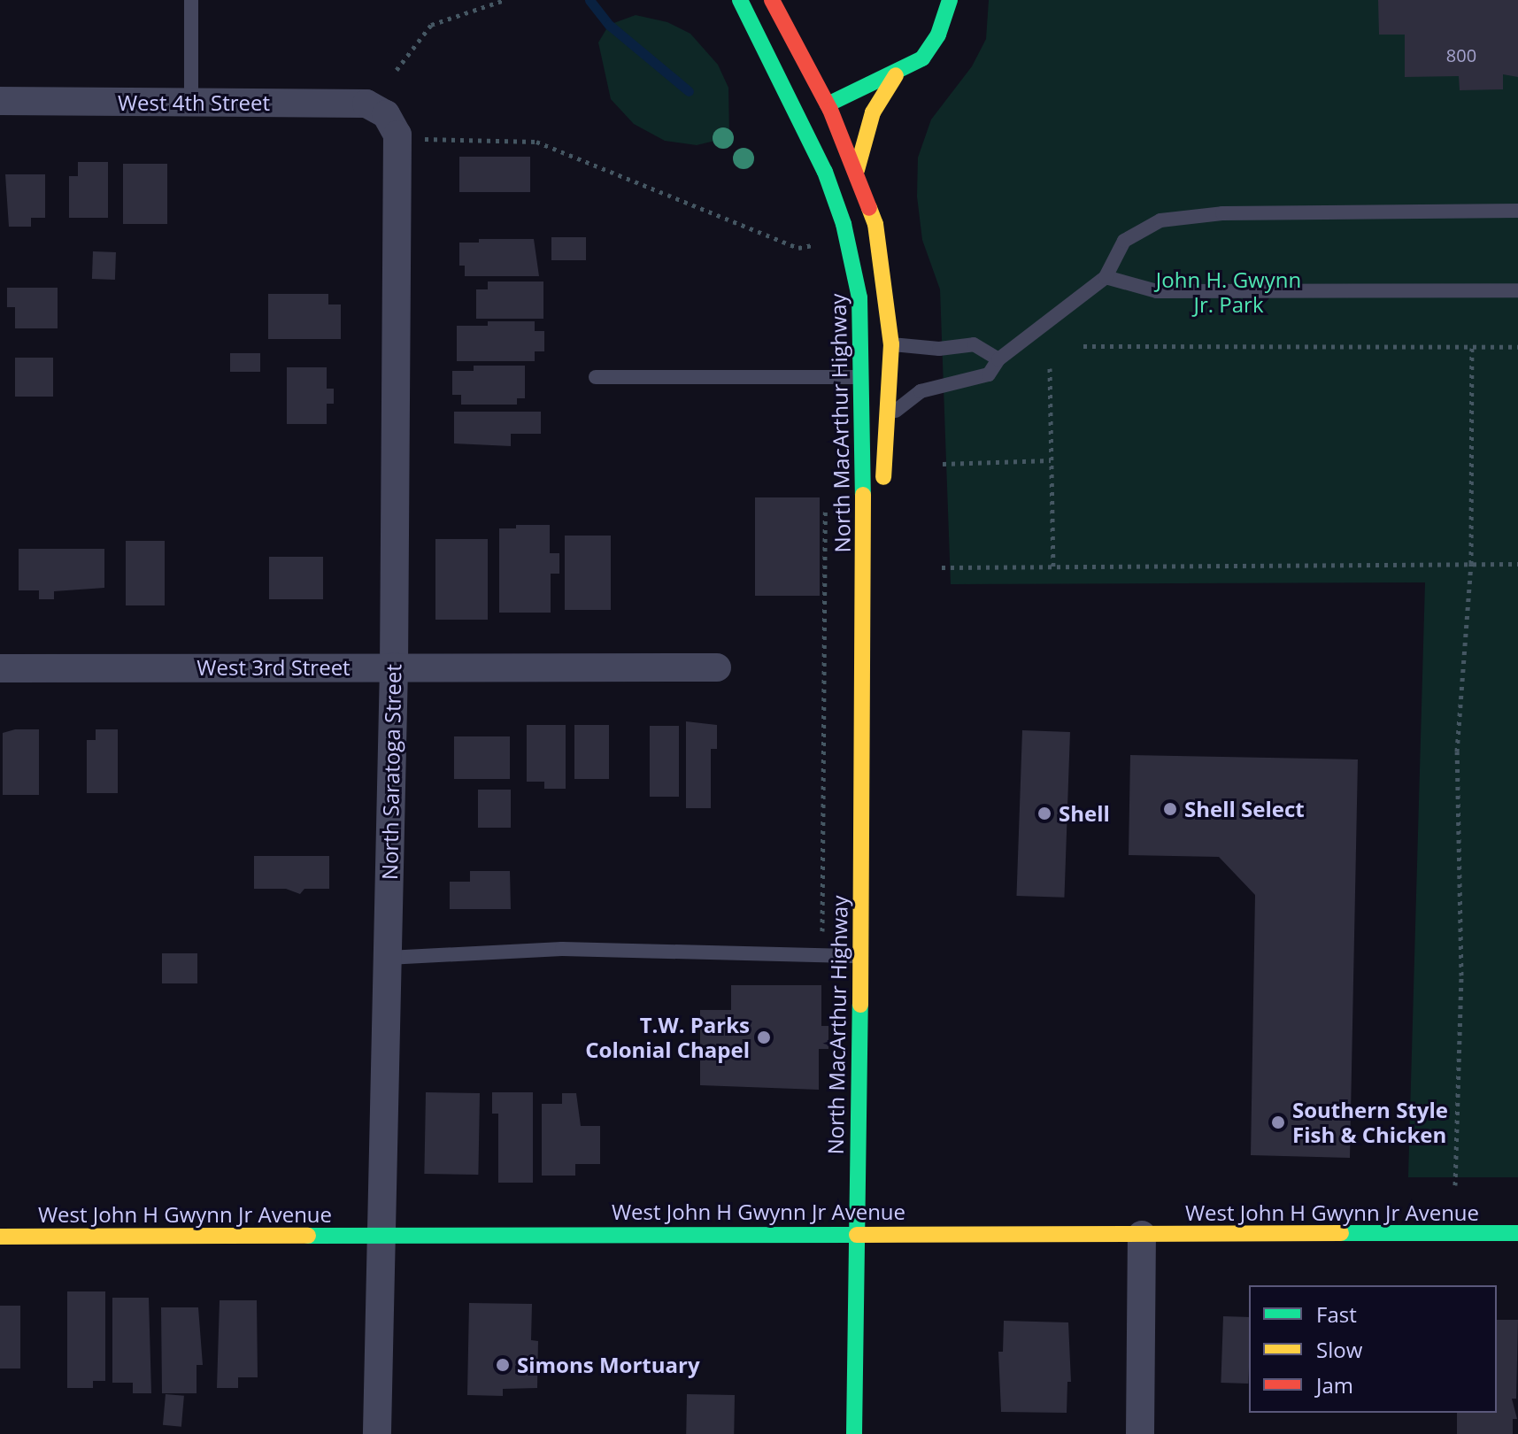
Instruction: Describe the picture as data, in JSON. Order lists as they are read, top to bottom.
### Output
{
  "streets": {
    "main road": ["North MacArthur Highway", "West John H Gwynn Jr Avenue"],
    "street": ["West 4th Street", "West 3rd Street", "North Saratoga Street"]
  },
  "crossings": [
    ["West 4th Street", "North Saratoga Street"],
    ["North MacArthur Highway", "West John H Gwynn Jr Avenue"],
    ["West 3rd Street", "North Saratoga Street"],
    ["North Saratoga Street", "West John H Gwynn Jr Avenue"]
  ],
  "parks": ["John H. Gwynn Jr. Park"],
  "places": [
    "Shell Select",
    "Shell",
    "T.W. Parks Colonial Chapel",
    "Southern Style Fish & Chicken",
    "Simons Mortuary"
  ],
  "house_numbers": ["800"],
  "legend": ["Fast", "Slow", "Jam"]
}
